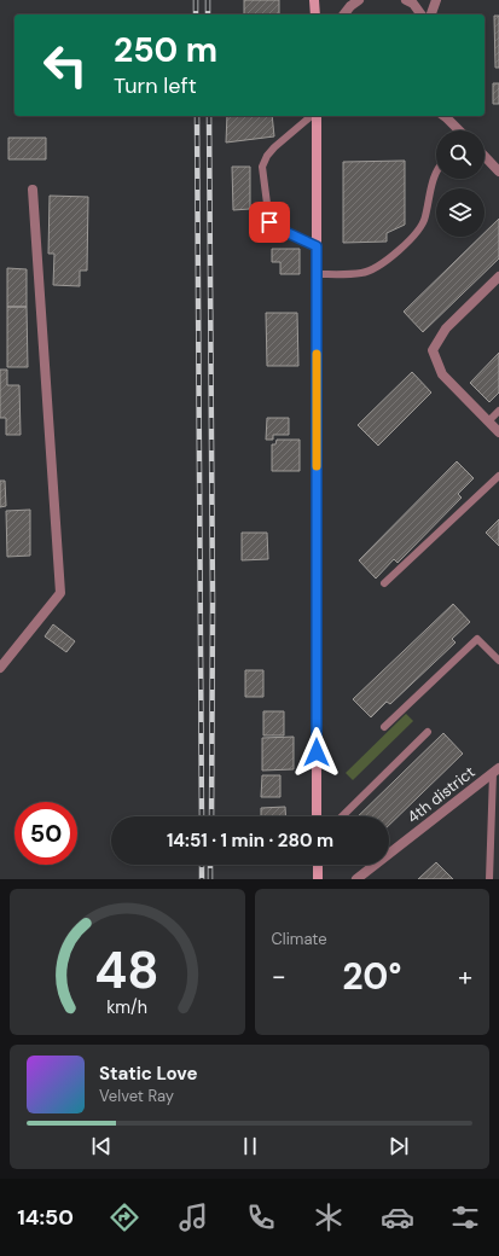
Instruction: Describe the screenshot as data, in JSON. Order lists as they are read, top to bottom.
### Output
{
  "streets": {
    "street": ["4th district"]
  },
  "page": {
    "turn": ["250 m", "Turn left"],
    "limit": "50",
    "trip": "14:51 · 1 min · 280 m",
    "tile": "Climate",
    "heat": ["−", "20°", "+"],
    "song": ["Static Love", "Velvet Ray"],
    "tabs": "14:50",
    "gauge": ["48", "km/h"]
  }
}
